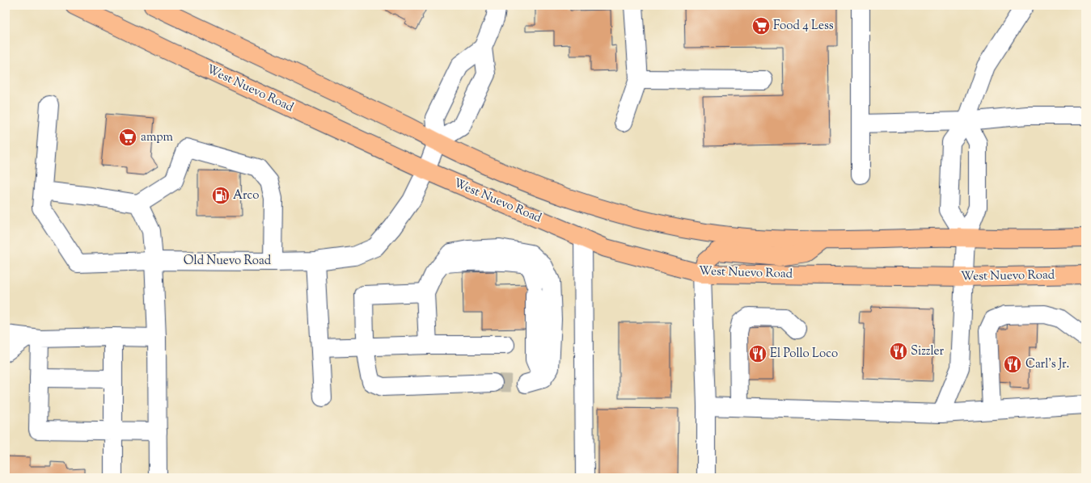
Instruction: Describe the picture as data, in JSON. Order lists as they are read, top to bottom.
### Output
{
  "streets": {
    "main road": ["West Nuevo Road"],
    "street": ["Old Nuevo Road"]
  },
  "crossings": [
    ["West Nuevo Road", "Old Nuevo Road"]
  ],
  "places": {
    "supermarket": ["Food 4 Less", "ampm"],
    "fuel station": ["Arco"],
    "restaurant": ["Sizzler", "El Pollo Loco", "Carl's Jr."]
  }
}
